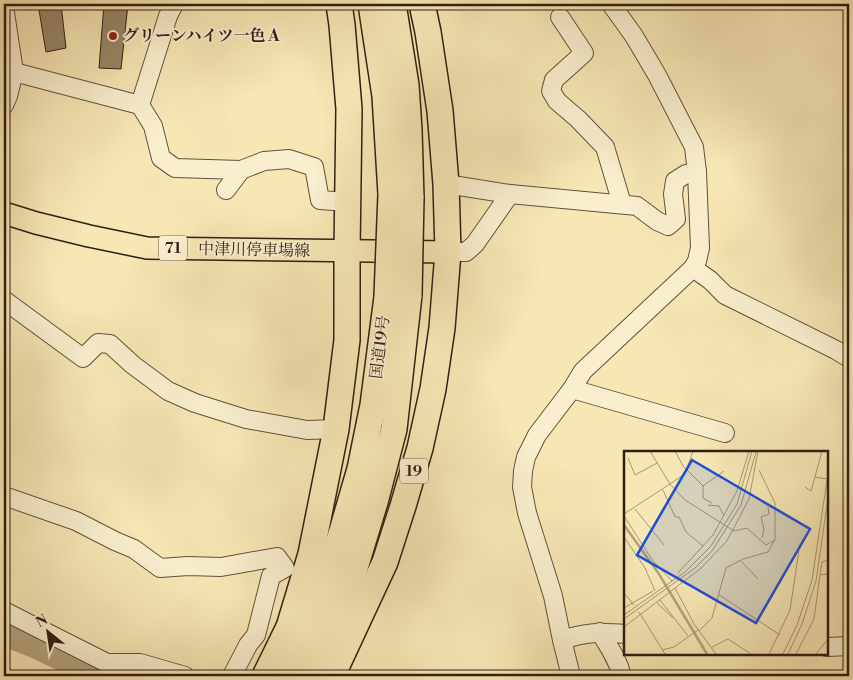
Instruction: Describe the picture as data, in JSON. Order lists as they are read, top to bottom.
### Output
{
  "streets": {
    "highway": ["国道19号", "19"],
    "main road": ["71", "中津川停車場線"]
  },
  "crossings": [
    ["中津川停車場線", "19"]
  ],
  "places": ["グリーンハイツ一色 A"],
  "north": "top left"
}
